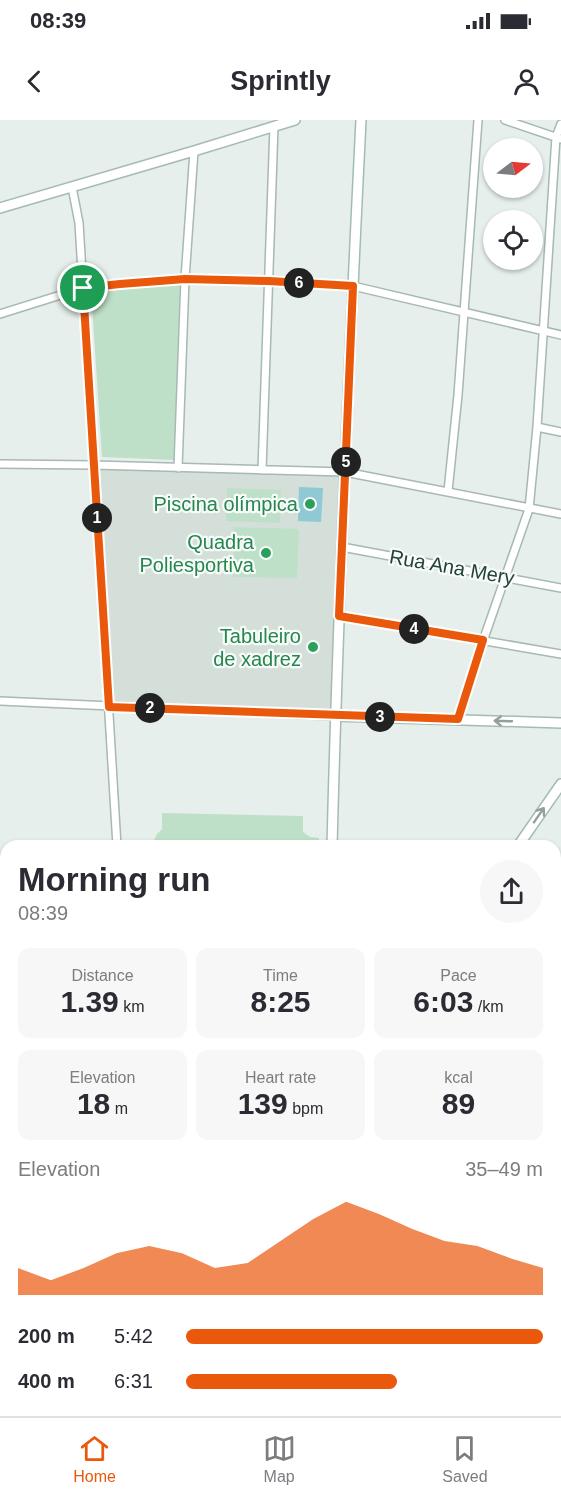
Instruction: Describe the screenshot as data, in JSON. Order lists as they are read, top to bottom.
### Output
{
  "streets": {
    "street": ["Rua Ana Mery"]
  },
  "places": ["Piscina olímpica", "Quadra Poliesportiva", "Tabuleiro de xadrez"],
  "north": "right",
  "page": {
    "status": "08:39",
    "header": "Sprintly",
    "pins": [
      "6",
      "5",
      "1",
      "4",
      "2",
      "3"
    ],
    "heading": ["Morning run", "08:39"],
    "stats": [
      ["Distance", "1.39 km"],
      ["Time", "8:25"],
      ["Pace", "6:03 /km"],
      ["Elevation", "18 m"],
      ["Heart rate", "139 bpm"],
      ["kcal", "89"]
    ],
    "chart": ["Elevation", "35–49 m"],
    "list": [
      {
        "name": "200 m",
        "note": "5:42"
      },
      {
        "name": "400 m",
        "note": "6:31"
      }
    ],
    "tabs": ["Home", "Map", "Saved"]
  }
}
